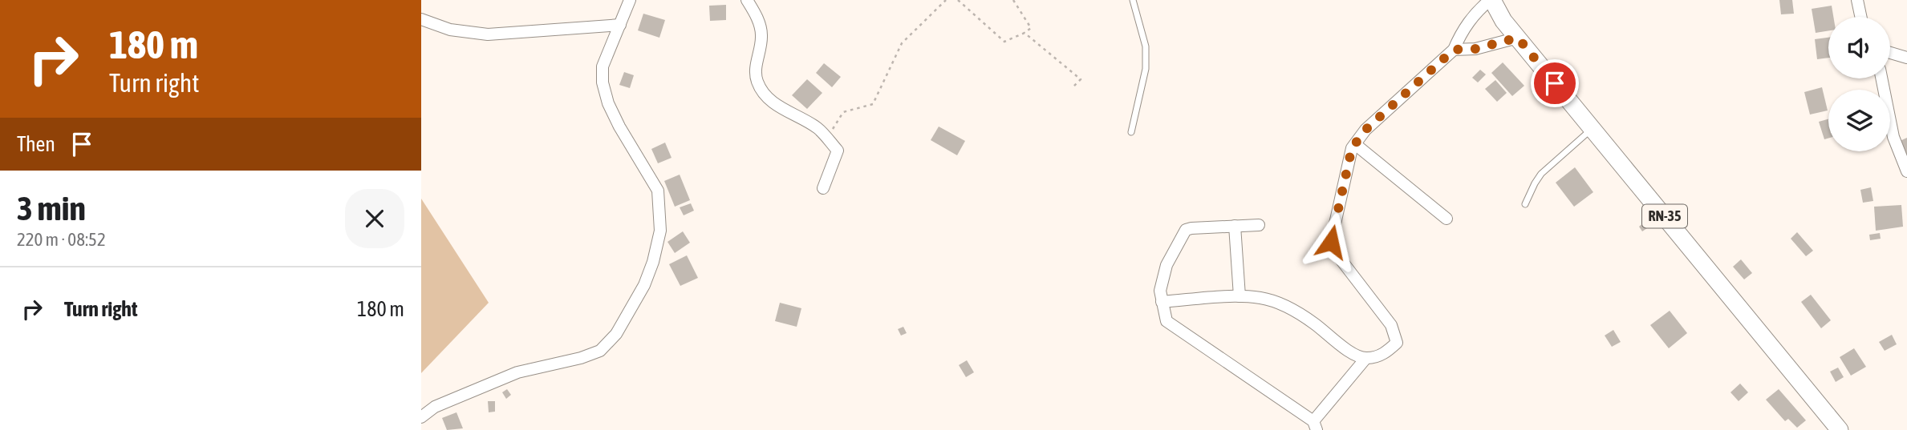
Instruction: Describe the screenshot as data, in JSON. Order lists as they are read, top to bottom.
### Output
{
  "streets": {
    "main road": ["RN-35"]
  },
  "page": {
    "turn": ["180 m", "Turn right"],
    "then": "Then",
    "heading": ["3 min", "220 m · 08:52"],
    "list": [
      {
        "name": "Turn right",
        "value": "180 m"
      }
    ]
  }
}
